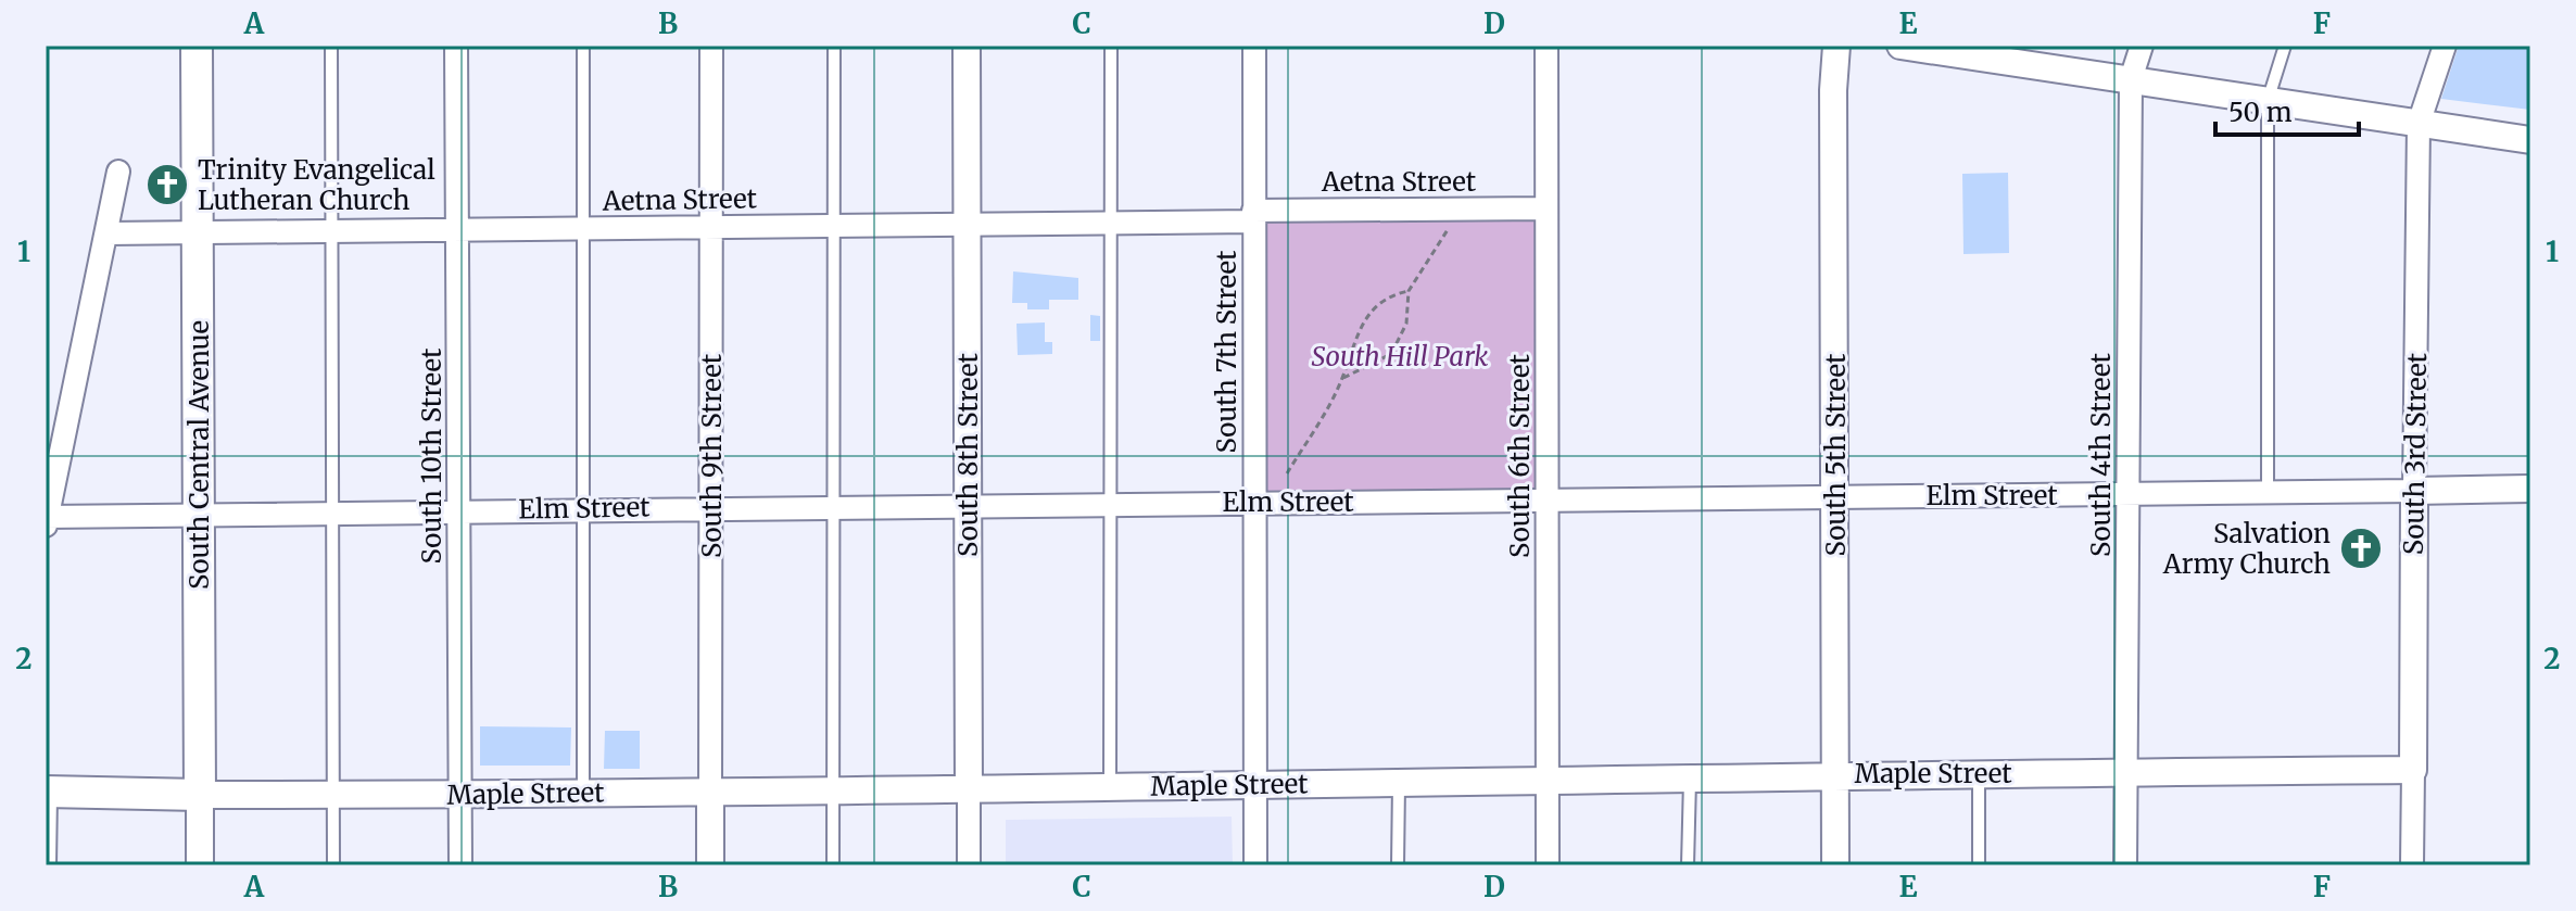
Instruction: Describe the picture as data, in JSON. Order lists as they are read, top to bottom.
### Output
{
  "streets": {
    "main road": ["South Central Avenue", "Maple Street"],
    "street": [
      "Aetna Street",
      "South 7th Street",
      "South 3rd Street",
      "South 8th Street",
      "South 5th Street",
      "South 4th Street",
      "South 10th Street",
      "South 9th Street",
      "South 6th Street",
      "Elm Street"
    ]
  },
  "crossings": [
    ["Aetna Street", "South 7th Street"],
    ["Aetna Street", "South Central Avenue"],
    ["Aetna Street", "South 8th Street"],
    ["Aetna Street", "South 10th Street"],
    ["Aetna Street", "South 9th Street"],
    ["Aetna Street", "South 6th Street"],
    ["South 7th Street", "Elm Street"],
    ["South 7th Street", "Maple Street"],
    ["South 3rd Street", "Elm Street"],
    ["South 3rd Street", "Maple Street"],
    ["South Central Avenue", "Elm Street"],
    ["South Central Avenue", "Maple Street"],
    ["South 8th Street", "Elm Street"],
    ["South 8th Street", "Maple Street"],
    ["South 5th Street", "Elm Street"],
    ["South 5th Street", "Maple Street"],
    ["South 4th Street", "Elm Street"],
    ["South 4th Street", "Maple Street"],
    ["South 10th Street", "Elm Street"],
    ["South 10th Street", "Maple Street"],
    ["South 9th Street", "Elm Street"],
    ["South 9th Street", "Maple Street"],
    ["South 6th Street", "Elm Street"],
    ["South 6th Street", "Maple Street"]
  ],
  "parks": ["South Hill Park"],
  "places": {
    "church": ["Trinity Evangelical Lutheran Church", "Salvation Army Church"]
  },
  "scale_bar": "50 m",
  "grid": {
    "columns": [
      "A",
      "B",
      "C",
      "D",
      "E",
      "F"
    ],
    "rows": ["1", "2"]
  }
}
